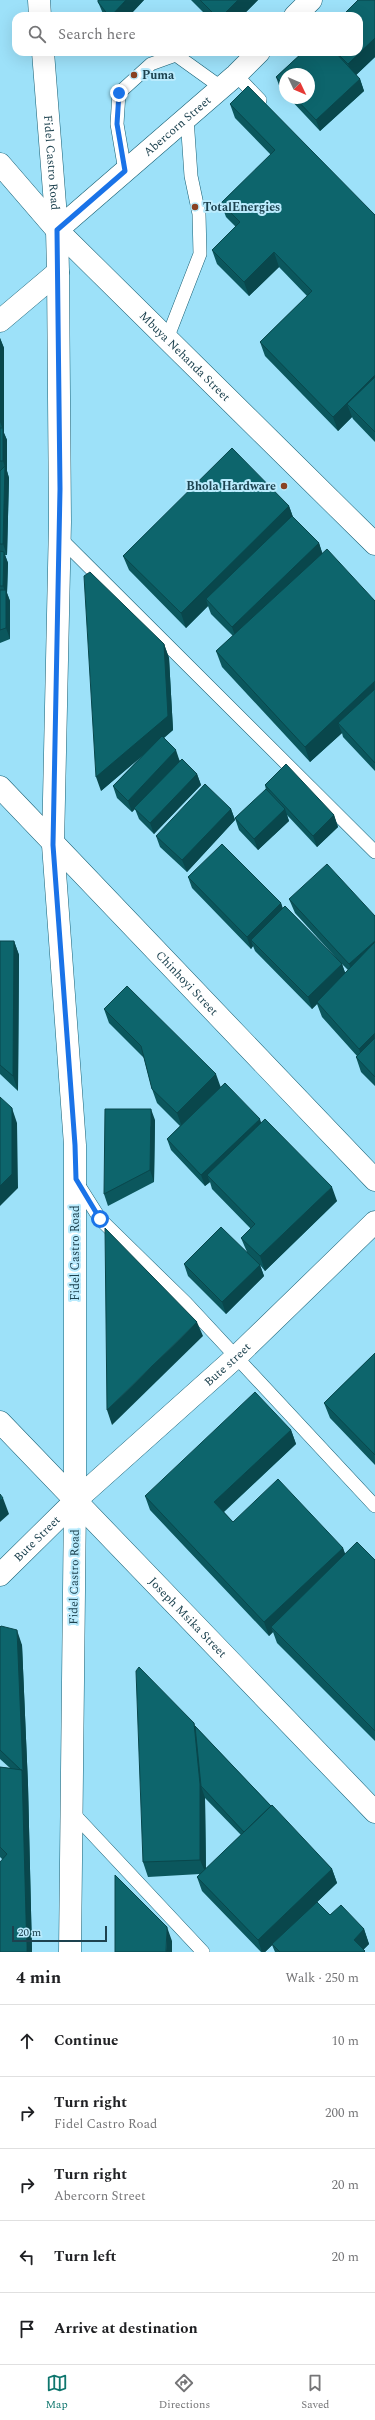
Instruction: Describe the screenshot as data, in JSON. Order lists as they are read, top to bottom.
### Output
{
  "streets": {
    "street": [
      "Abercorn Street",
      "Fidel Castro Road",
      "Mbuya Nehanda Street",
      "Chinhoyi Street",
      "Bute street",
      "Bute Street",
      "Joseph Msika Street"
    ]
  },
  "crossings": [
    ["Abercorn Street", "Fidel Castro Road"],
    ["Abercorn Street", "Mbuya Nehanda Street"],
    ["Fidel Castro Road", "Mbuya Nehanda Street"],
    ["Fidel Castro Road", "Chinhoyi Street"],
    ["Fidel Castro Road", "Bute street"],
    ["Fidel Castro Road", "Bute Street"],
    ["Fidel Castro Road", "Joseph Msika Street"],
    ["Bute street", "Bute Street"],
    ["Bute street", "Joseph Msika Street"],
    ["Bute Street", "Joseph Msika Street"]
  ],
  "places": ["Puma", "TotalEnergies", "Bhola Hardware"],
  "scale_bar": "20 m",
  "north": "bottom right",
  "page": {
    "search": "Search here",
    "scale": "20 m",
    "heading": ["4 min", "Walk · 250 m"],
    "list": [
      ["Continue", "10 m"],
      ["Turn right", "Fidel Castro Road", "200 m"],
      ["Turn right", "Abercorn Street", "20 m"],
      ["Turn left", "20 m"],
      "Arrive at destination"
    ],
    "nav": ["Map", "Directions", "Saved"]
  }
}
